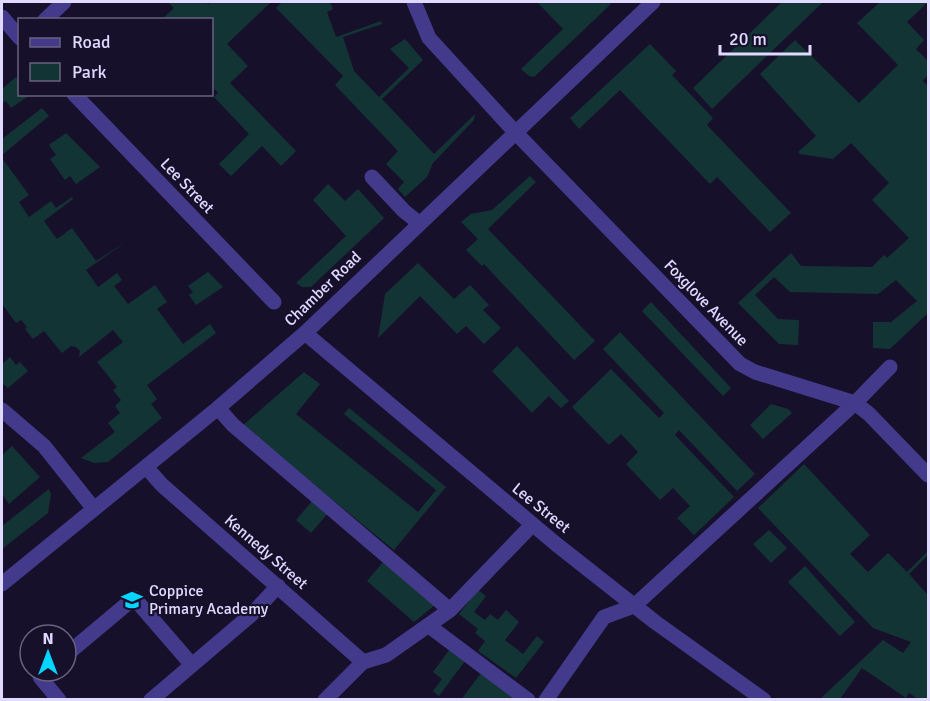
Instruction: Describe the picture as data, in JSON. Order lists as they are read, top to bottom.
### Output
{
  "streets": {
    "street": [
      "Lee Street",
      "Chamber Road",
      "Foxglove Avenue",
      "Kennedy Street"
    ]
  },
  "crossings": [
    ["Lee Street", "Chamber Road"],
    ["Chamber Road", "Foxglove Avenue"],
    ["Chamber Road", "Kennedy Street"]
  ],
  "places": {
    "school or university": ["Coppice Primary Academy"]
  },
  "legend": ["Road", "Park"],
  "scale_bar": "20 m",
  "north": "top"
}
